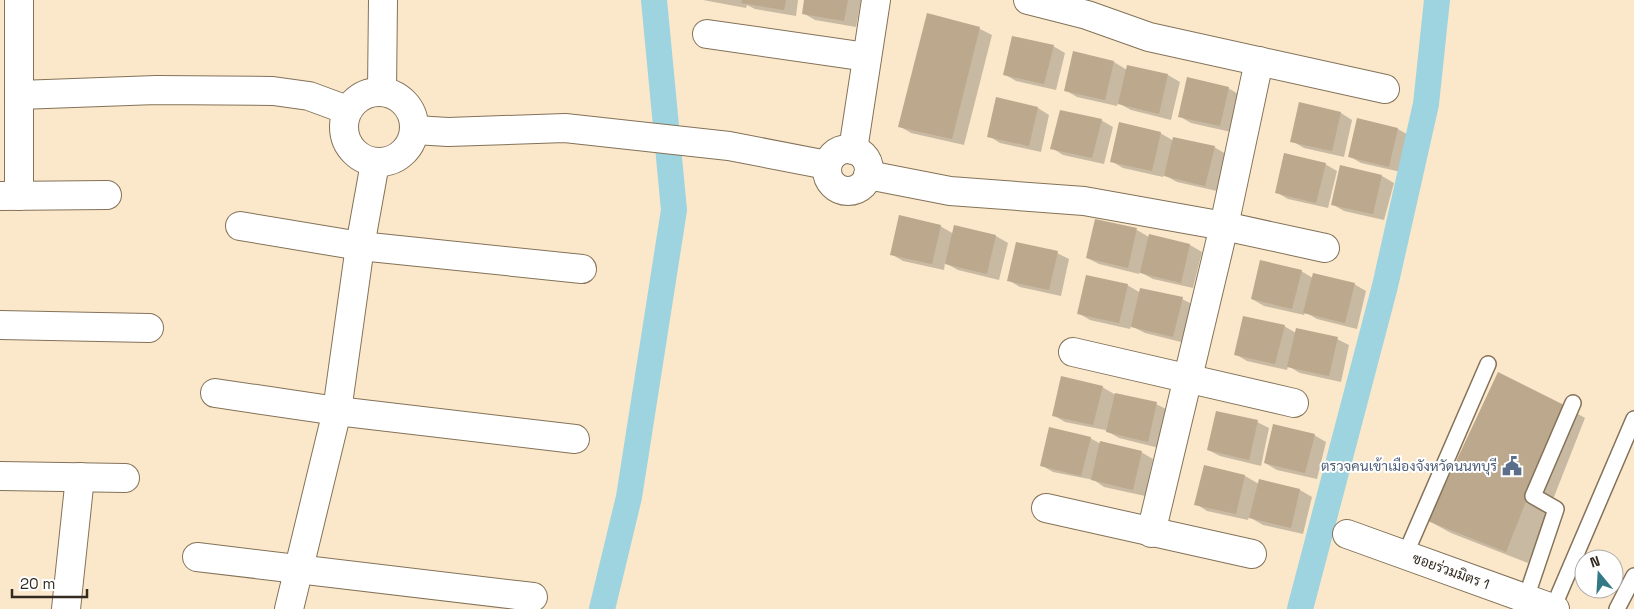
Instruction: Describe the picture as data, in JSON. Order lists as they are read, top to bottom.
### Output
{
  "streets": {
    "street": ["ซอยร่วมมิตร 1"]
  },
  "places": {
    "public building": ["ตรวจคนเข้าเมืองจังหวัดนนทบุรี"]
  },
  "scale_bar": "20 m",
  "north": "top"
}
